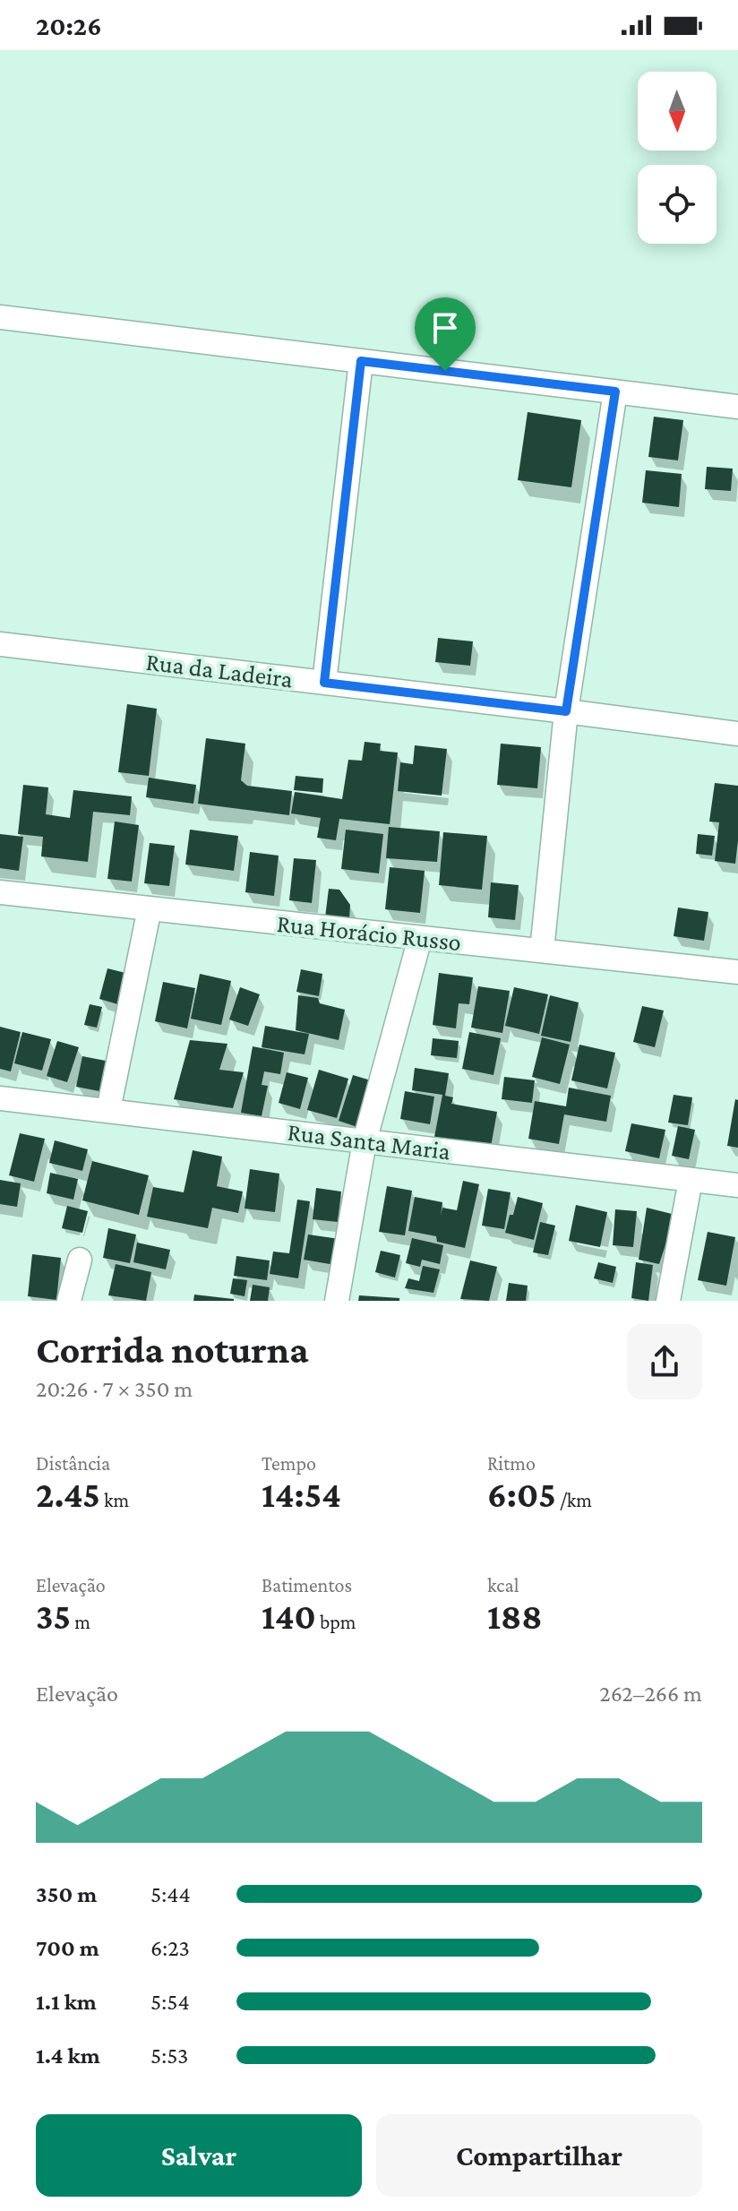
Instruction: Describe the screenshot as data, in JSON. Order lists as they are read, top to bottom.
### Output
{
  "streets": {
    "street": ["Rua da Ladeira", "Rua Horácio Russo", "Rua Santa Maria"]
  },
  "north": "bottom",
  "page": {
    "status": "20:26",
    "heading": ["Corrida noturna", "20:26 · 7 × 350 m"],
    "stats": [
      ["Distância", "2.45 km"],
      ["Tempo", "14:54"],
      ["Ritmo", "6:05 /km"],
      ["Elevação", "35 m"],
      ["Batimentos", "140 bpm"],
      ["kcal", "188"]
    ],
    "chart": ["Elevação", "262–266 m"],
    "list": [
      {
        "name": "350 m",
        "note": "5:44"
      },
      {
        "name": "700 m",
        "note": "6:23"
      },
      {
        "name": "1.1 km",
        "note": "5:54"
      },
      {
        "name": "1.4 km",
        "note": "5:53"
      }
    ],
    "buttons": ["Salvar", "Compartilhar"]
  }
}
